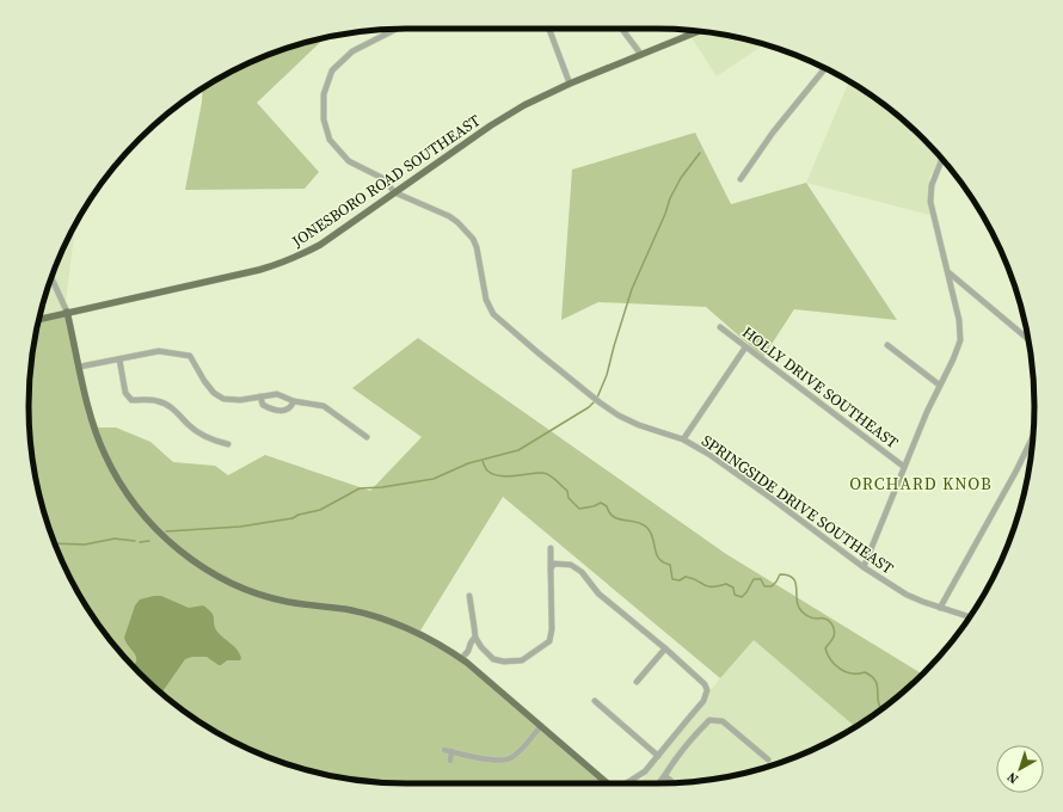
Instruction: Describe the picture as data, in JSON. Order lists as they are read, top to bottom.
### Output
{
  "streets": {
    "main road": ["JONESBORO ROAD SOUTHEAST"],
    "street": ["HOLLY DRIVE SOUTHEAST", "SPRINGSIDE DRIVE SOUTHEAST"]
  },
  "crossings": [
    ["JONESBORO ROAD SOUTHEAST", "SPRINGSIDE DRIVE SOUTHEAST"]
  ],
  "districts": ["ORCHARD KNOB"],
  "north": "bottom left"
}
